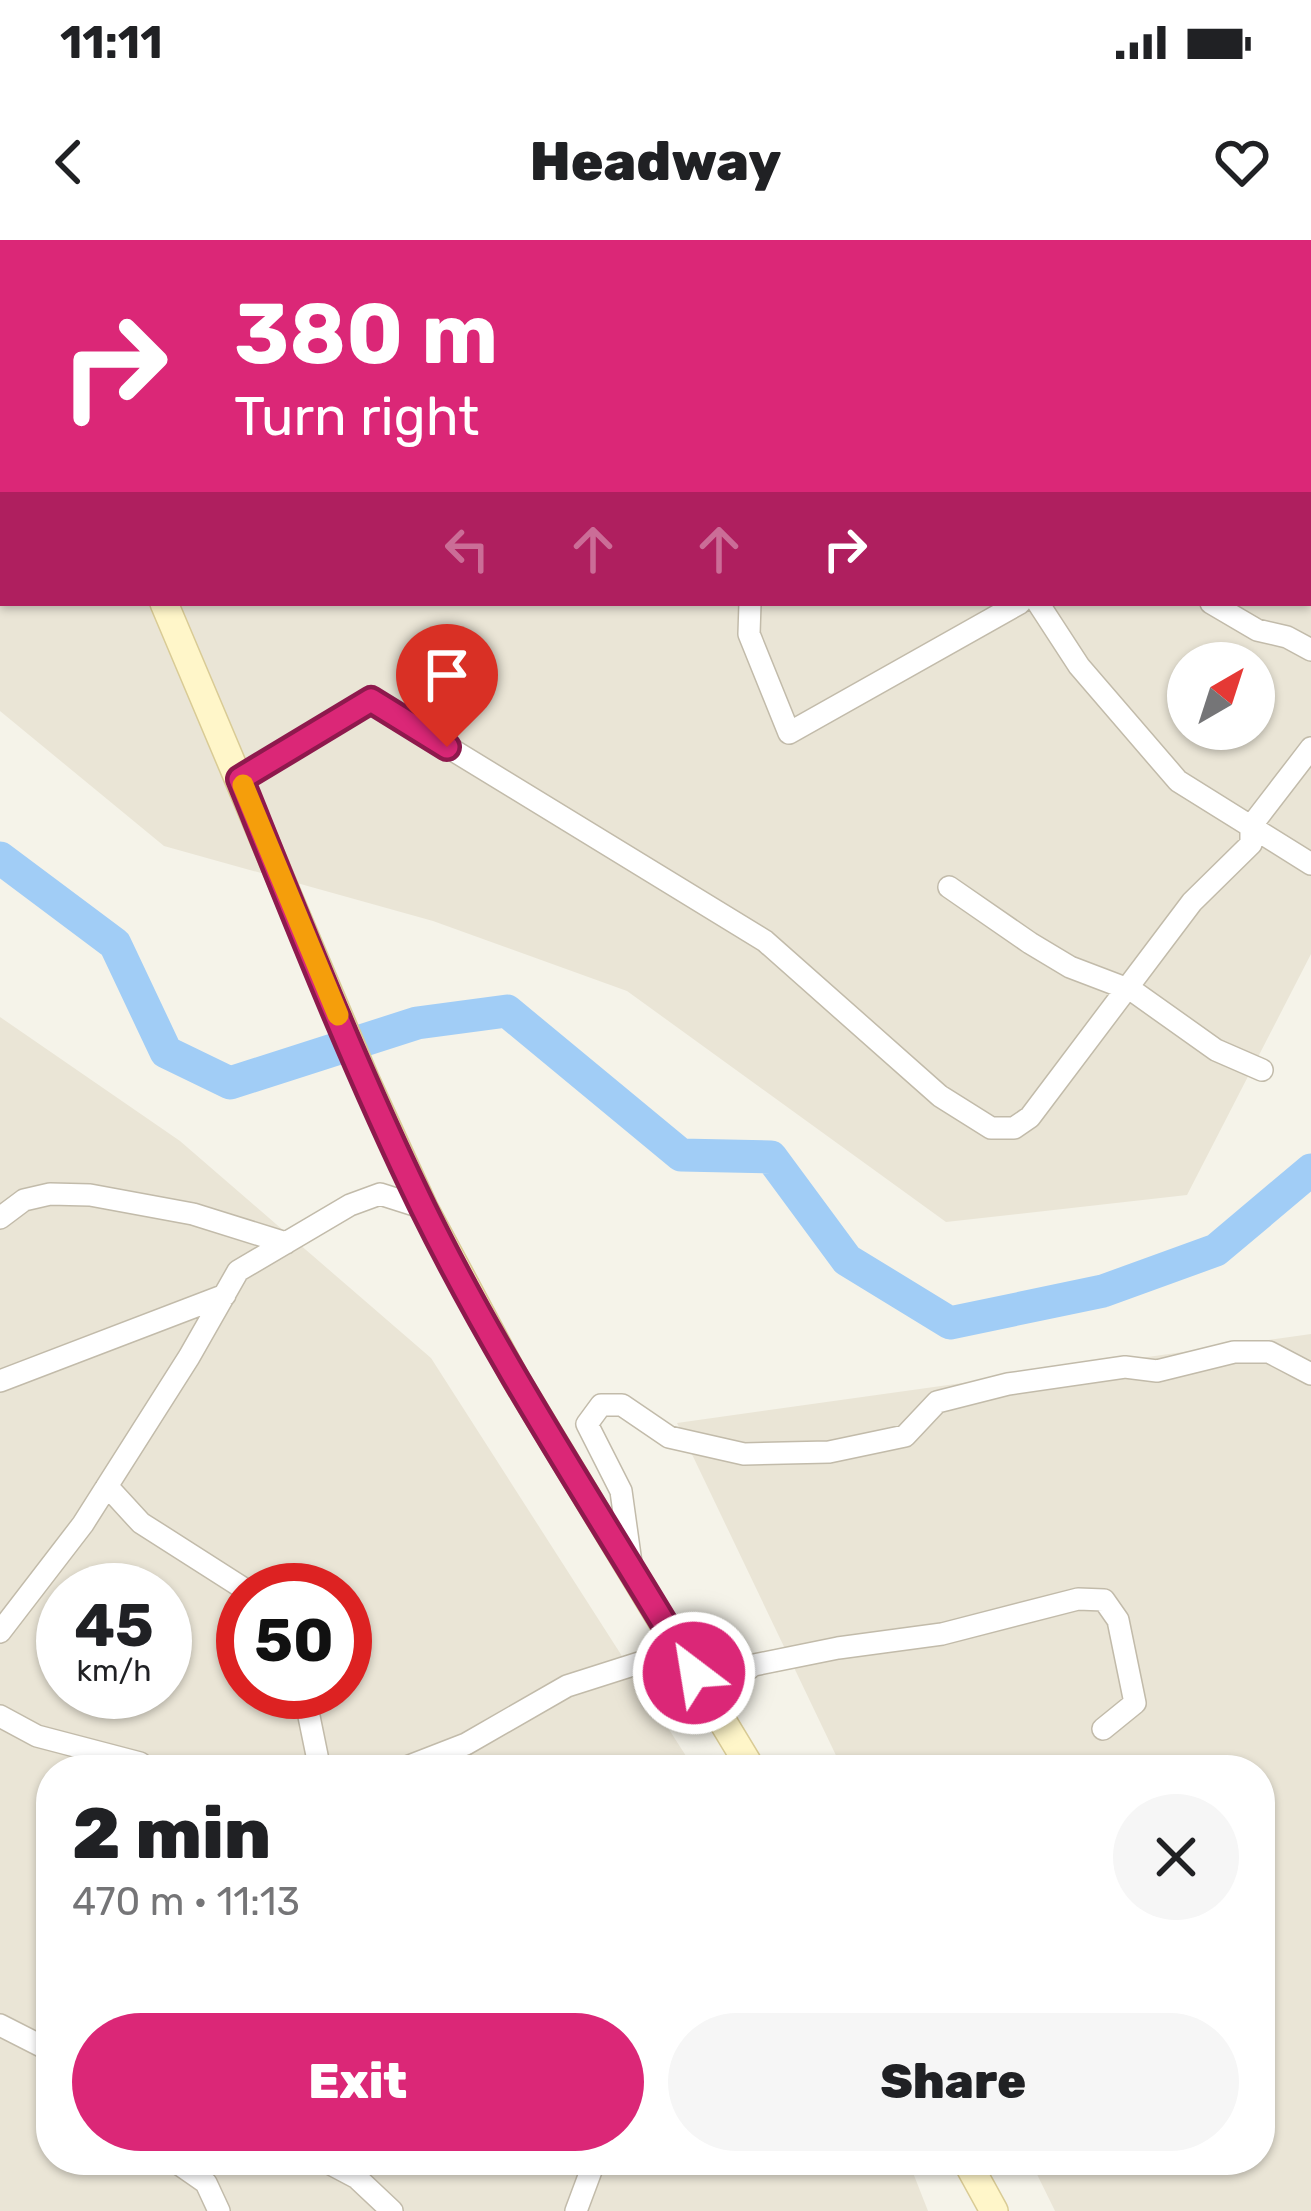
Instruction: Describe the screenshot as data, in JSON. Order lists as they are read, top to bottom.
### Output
{
  "north": "top right",
  "page": {
    "status": "11:11",
    "header": "Headway",
    "turn": ["380 m", "Turn right"],
    "speed": "45 km/h",
    "limit": "50",
    "heading": ["2 min", "470 m · 11:13"],
    "buttons": ["Exit", "Share"]
  }
}
